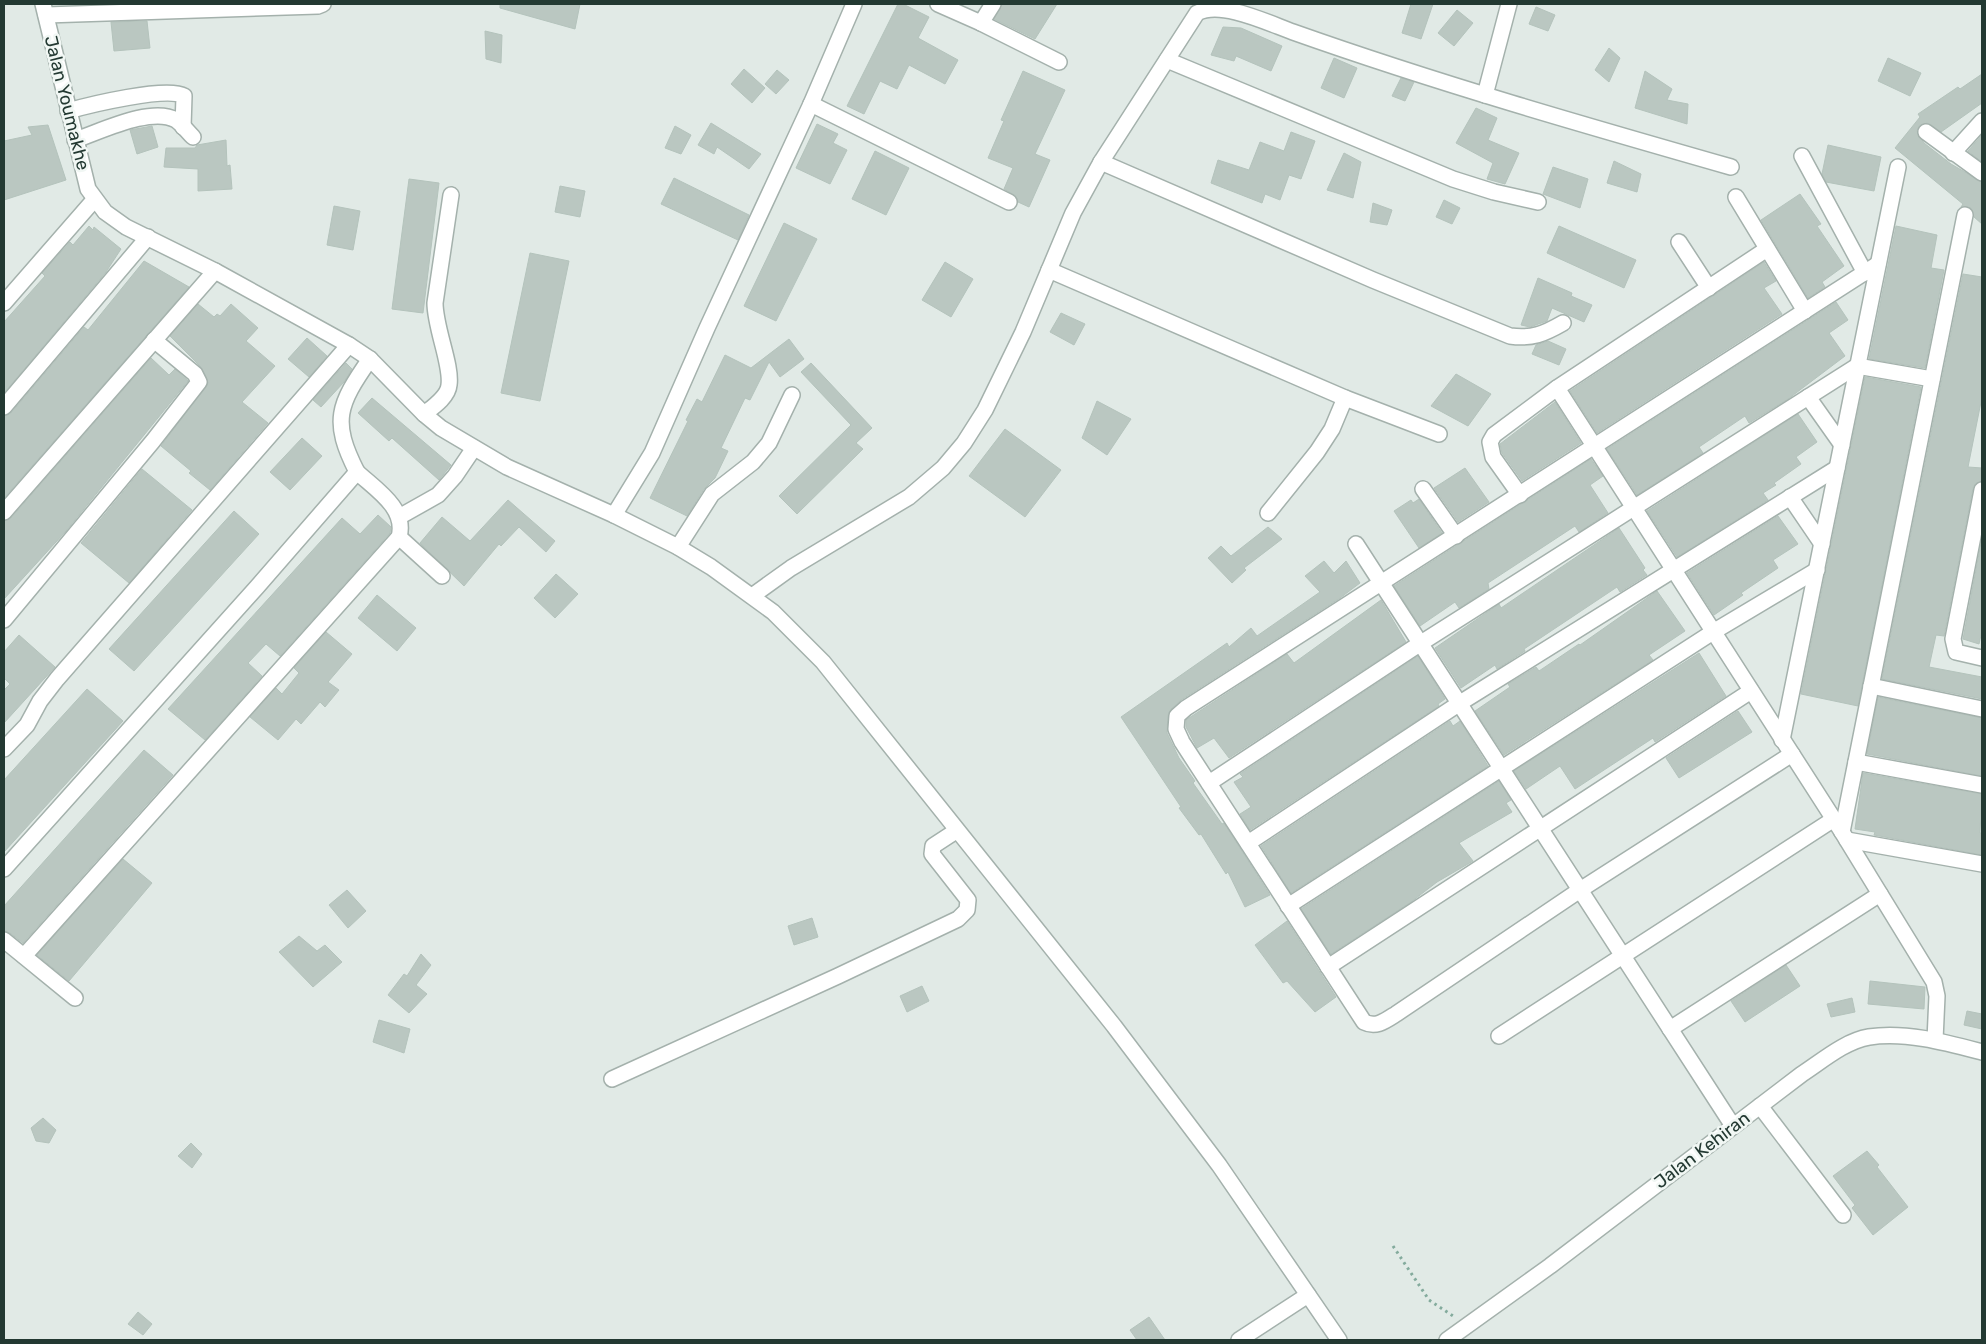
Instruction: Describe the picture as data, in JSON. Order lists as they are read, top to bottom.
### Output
{
  "streets": {
    "street": ["Jalan Youmakhe", "Jalan Kehiran"]
  }
}
